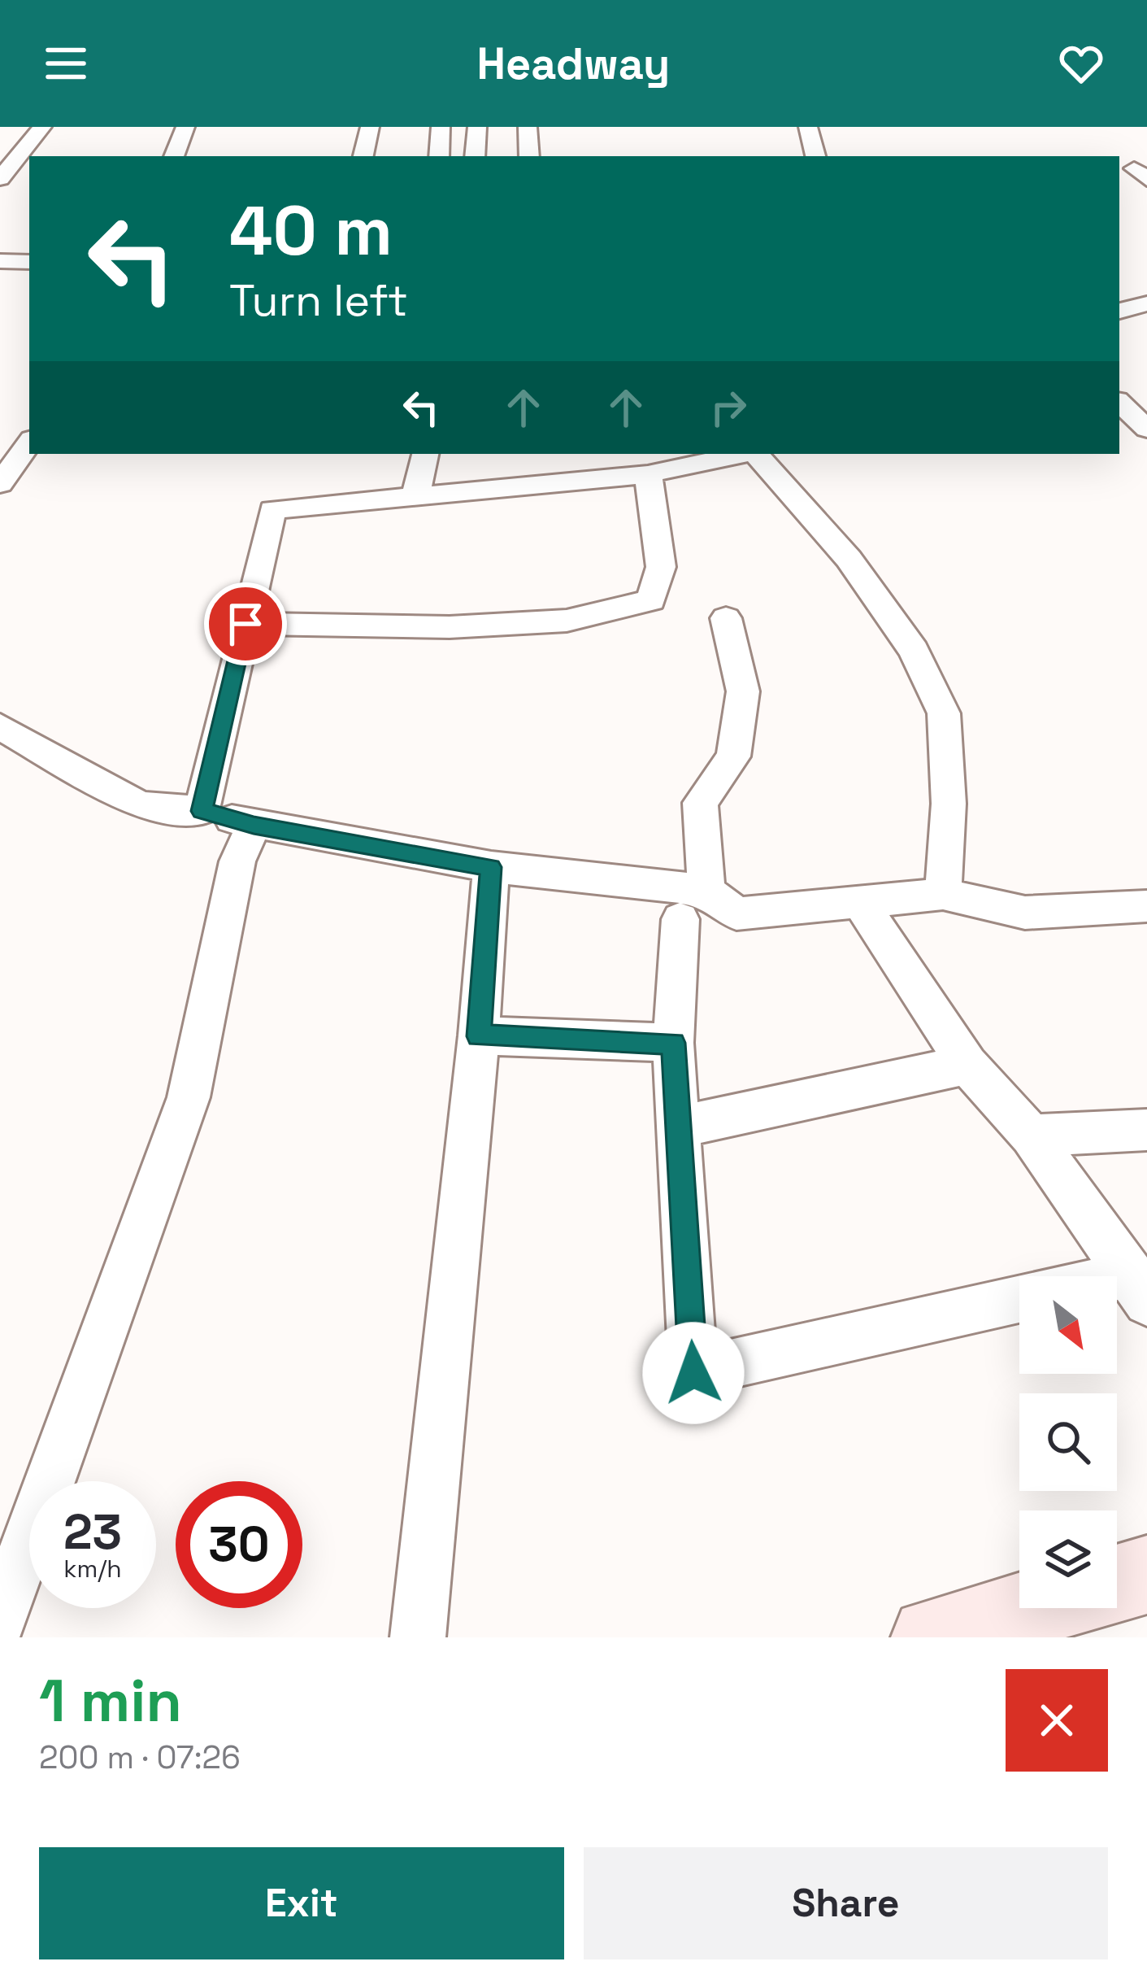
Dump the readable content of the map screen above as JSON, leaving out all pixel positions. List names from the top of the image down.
{
  "north": "bottom right",
  "page": {
    "header": "Headway",
    "turn": ["40 m", "Turn left"],
    "speed": "23 km/h",
    "limit": "30",
    "heading": ["1 min", "200 m · 07:26"],
    "buttons": ["Exit", "Share"]
  }
}
